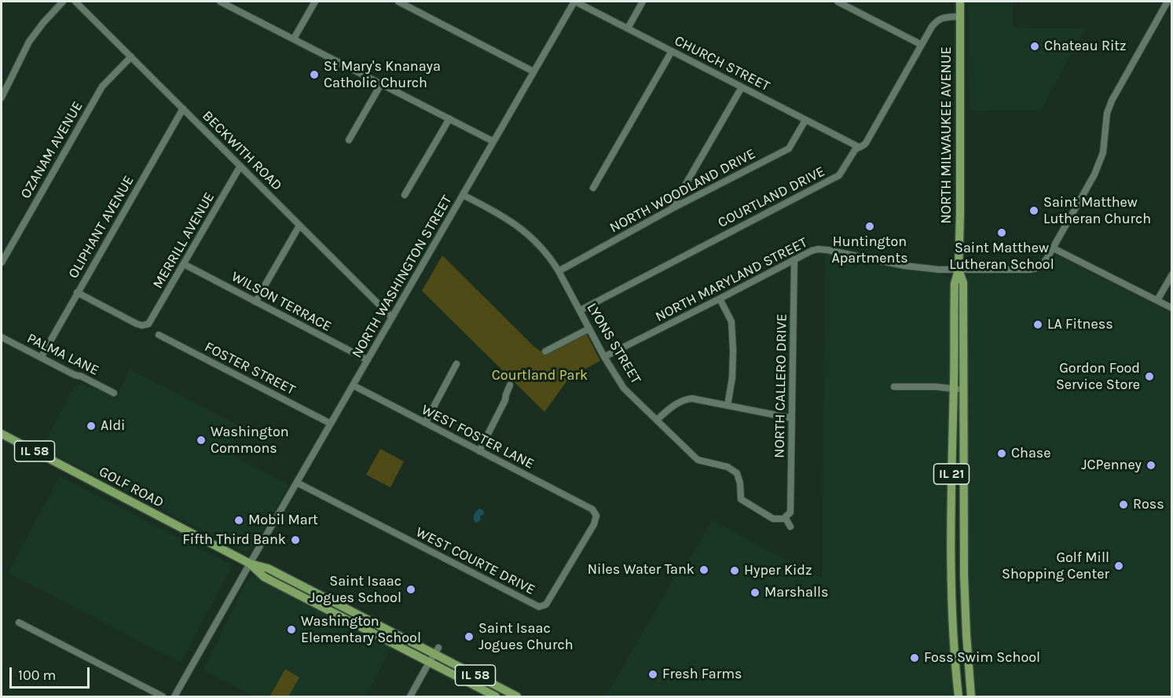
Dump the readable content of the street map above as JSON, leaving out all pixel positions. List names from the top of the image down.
{
  "streets": {
    "main road": [
      "NORTH MILWAUKEE AVENUE",
      "IL 58",
      "IL 21",
      "GOLF ROAD"
    ],
    "street": [
      "CHURCH STREET",
      "OZANAM AVENUE",
      "BECKWITH ROAD",
      "NORTH WOODLAND DRIVE",
      "COURTLAND DRIVE",
      "OLIPHANT AVENUE",
      "MERRILL AVENUE",
      "NORTH WASHINGTON STREET",
      "NORTH MARYLAND STREET",
      "WILSON TERRACE",
      "LYONS STREET",
      "PALMA LANE",
      "FOSTER STREET",
      "NORTH CALLERO DRIVE",
      "WEST FOSTER LANE",
      "WEST COURTE DRIVE"
    ]
  },
  "crossings": [
    ["CHURCH STREET", "NORTH WOODLAND DRIVE"],
    ["CHURCH STREET", "COURTLAND DRIVE"],
    ["CHURCH STREET", "NORTH WASHINGTON STREET"],
    ["NORTH MILWAUKEE AVENUE", "COURTLAND DRIVE"],
    ["NORTH MILWAUKEE AVENUE", "NORTH MARYLAND STREET"],
    ["OZANAM AVENUE", "BECKWITH ROAD"],
    ["BECKWITH ROAD", "OLIPHANT AVENUE"],
    ["BECKWITH ROAD", "MERRILL AVENUE"],
    ["BECKWITH ROAD", "NORTH WASHINGTON STREET"],
    ["NORTH WOODLAND DRIVE", "LYONS STREET"],
    ["COURTLAND DRIVE", "LYONS STREET"],
    ["OLIPHANT AVENUE", "MERRILL AVENUE"],
    ["OLIPHANT AVENUE", "PALMA LANE"],
    ["MERRILL AVENUE", "WILSON TERRACE"],
    ["NORTH WASHINGTON STREET", "WILSON TERRACE"],
    ["NORTH WASHINGTON STREET", "LYONS STREET"],
    ["NORTH WASHINGTON STREET", "FOSTER STREET"],
    ["NORTH WASHINGTON STREET", "WEST FOSTER LANE"],
    ["NORTH WASHINGTON STREET", "IL 58"],
    ["NORTH WASHINGTON STREET", "GOLF ROAD"],
    ["NORTH WASHINGTON STREET", "WEST COURTE DRIVE"],
    ["NORTH MARYLAND STREET", "LYONS STREET"],
    ["NORTH MARYLAND STREET", "NORTH CALLERO DRIVE"],
    ["LYONS STREET", "NORTH CALLERO DRIVE"],
    ["WEST FOSTER LANE", "WEST COURTE DRIVE"],
    ["IL 58", "GOLF ROAD"]
  ],
  "parks": ["Courtland Park"],
  "places": [
    "Chateau Ritz",
    "St Mary's Knanaya Catholic Church",
    "Saint Matthew Lutheran Church",
    "Huntington Apartments",
    "Saint Matthew Lutheran School",
    "LA Fitness",
    "Gordon Food Service Store",
    "Aldi",
    "Washington Commons",
    "Chase",
    "JCPenney",
    "Ross",
    "Mobil Mart",
    "Fifth Third Bank",
    "Golf Mill Shopping Center",
    "Niles Water Tank",
    "Hyper Kidz",
    "Saint Isaac Jogues School",
    "Marshalls",
    "Washington Elementary School",
    "Saint Isaac Jogues Church",
    "Foss Swim School",
    "Fresh Farms"
  ],
  "scale_bar": "100 m"
}
